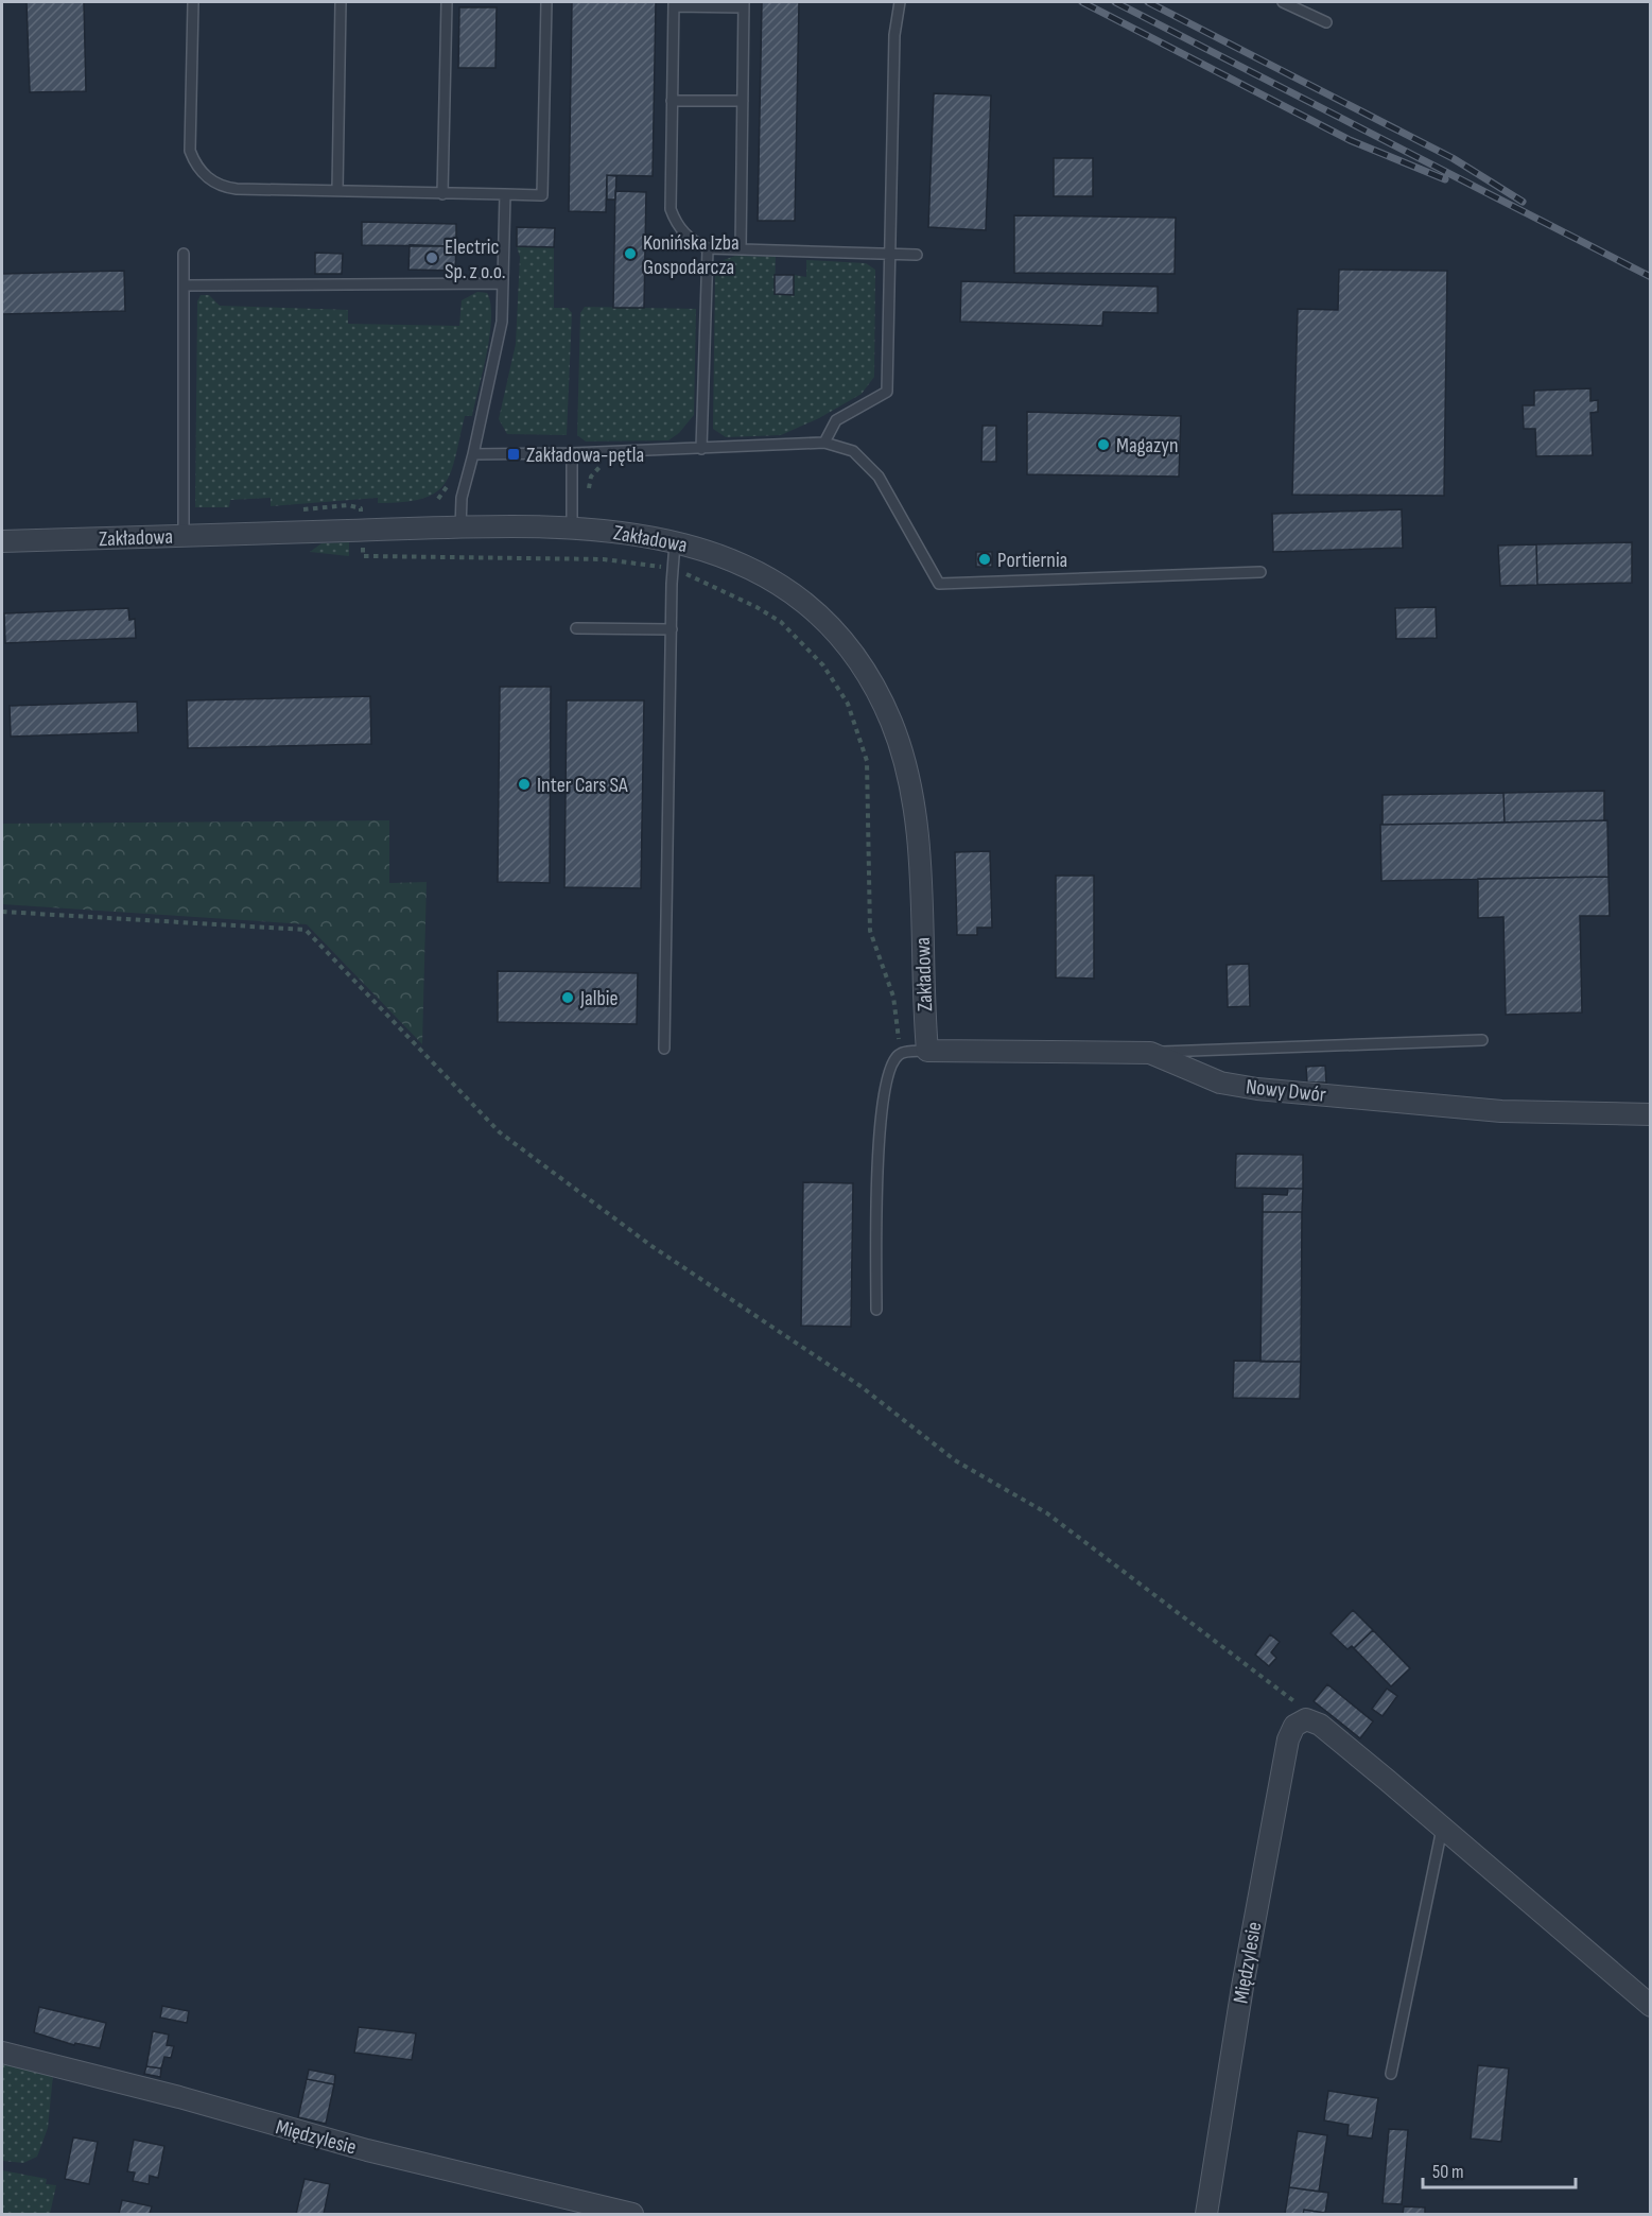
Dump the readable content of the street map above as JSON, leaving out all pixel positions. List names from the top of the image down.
{
  "streets": {
    "street": ["Zakładowa", "Nowy Dwór", "Międzylesie"]
  },
  "crossings": [
    ["Zakładowa", "Nowy Dwór"]
  ],
  "places": {
    "other": [
      "Konińska Izba Gospodarcza",
      "Electric Sp. z o.o.",
      "Magazyn",
      "Portiernia",
      "Inter Cars SA",
      "Jalbie"
    ],
    "transit": ["Zakładowa-pętla"]
  },
  "scale_bar": "50 m"
}
